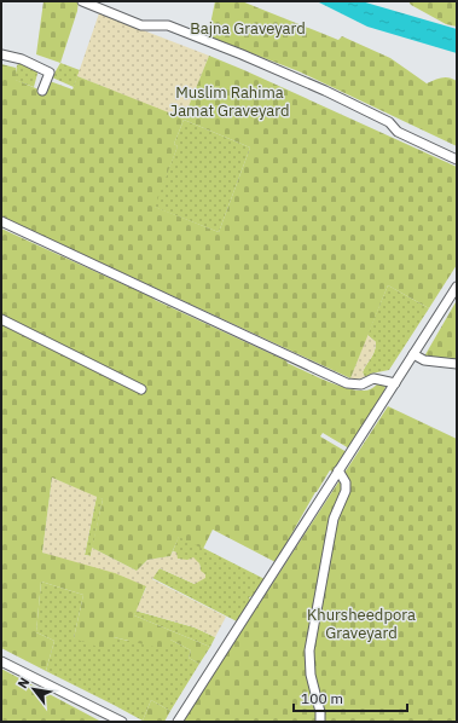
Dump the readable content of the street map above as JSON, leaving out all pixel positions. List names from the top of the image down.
{
  "parks": ["Bajna Graveyard", "Muslim Rahima Jamat Graveyard", "Khursheedpora Graveyard"],
  "scale_bar": "100 m",
  "north": "top left"
}
